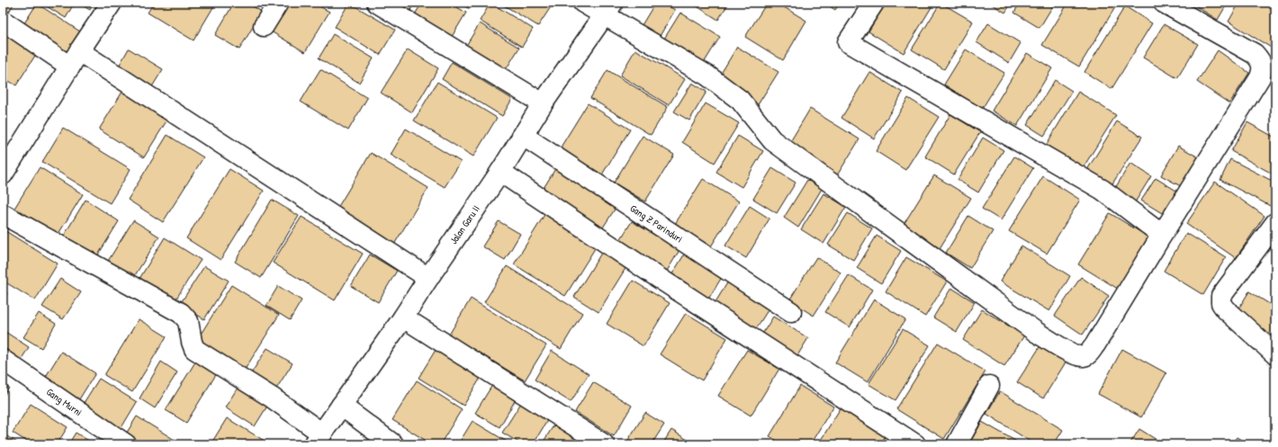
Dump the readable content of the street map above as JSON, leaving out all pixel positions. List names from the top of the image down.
{
  "streets": {
    "street": ["Gang Z Parinduri", "Jalan Garu II", "Gang Murni"]
  },
  "crossings": [
    ["Gang Z Parinduri", "Jalan Garu II"]
  ]
}
